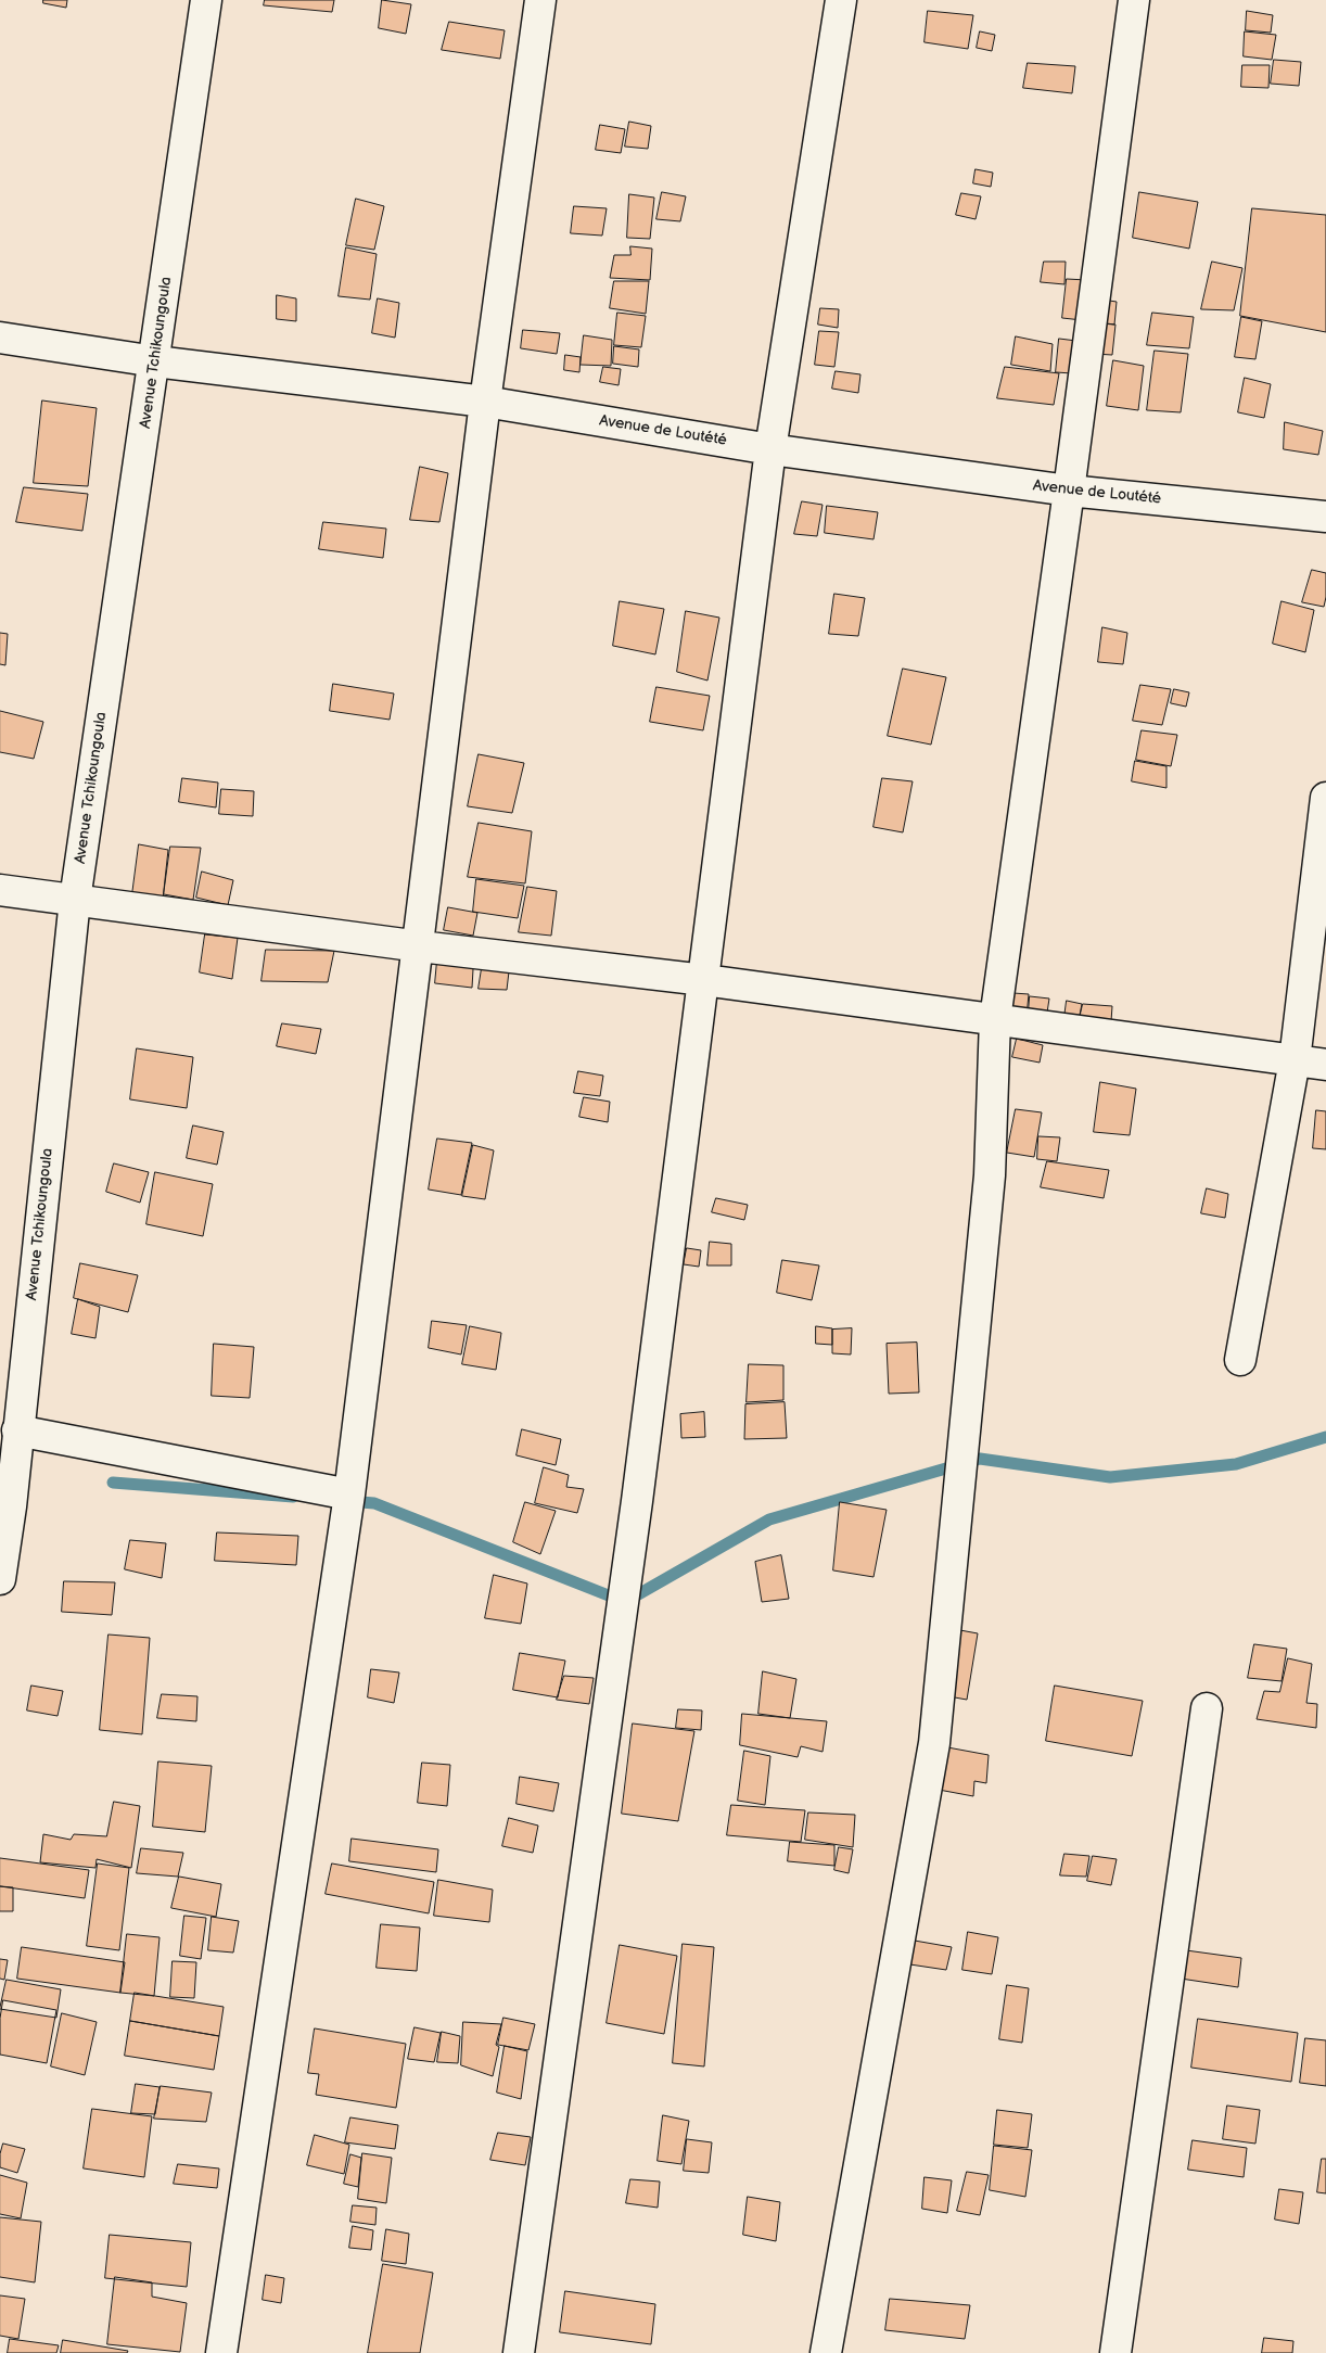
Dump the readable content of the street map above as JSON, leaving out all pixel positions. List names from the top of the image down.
{
  "streets": {
    "street": ["Avenue Tchikoungoula", "Avenue de Loutété"]
  },
  "crossings": [
    ["Avenue Tchikoungoula", "Avenue de Loutété"]
  ]
}
